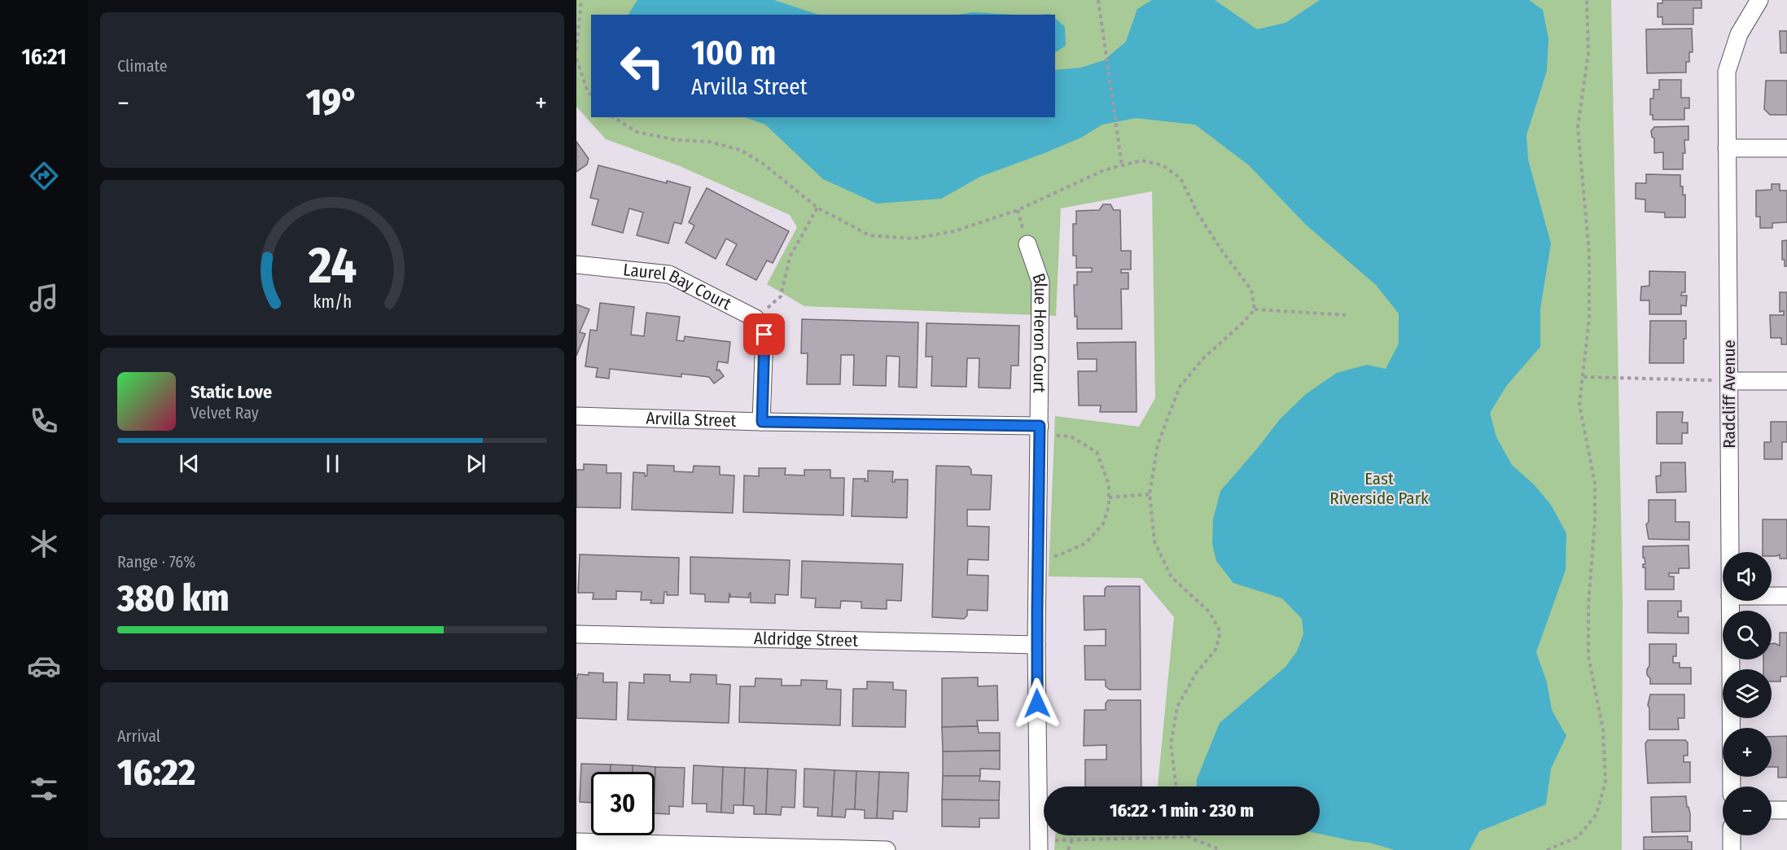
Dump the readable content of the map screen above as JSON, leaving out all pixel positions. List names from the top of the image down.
{
  "streets": {
    "street": [
      "Laurel Bay Court",
      "Blue Heron Court",
      "Radcliff Avenue",
      "Arvilla Street",
      "Aldridge Street"
    ]
  },
  "crossings": [
    ["Blue Heron Court", "Arvilla Street"],
    ["Blue Heron Court", "Aldridge Street"]
  ],
  "parks": ["East Riverside Park"],
  "page": {
    "tabs": "16:21",
    "tile": [
      "Climate",
      ["Range · 76%", "380 km"],
      ["Arrival", "16:22"]
    ],
    "turn": ["100 m", "Arvilla Street"],
    "heat": ["−", "19°", "+"],
    "song": ["Static Love", "Velvet Ray"],
    "map_buttons": ["+", "−"],
    "limit": "30",
    "trip": "16:22 · 1 min · 230 m",
    "gauge": ["24", "km/h"]
  }
}
